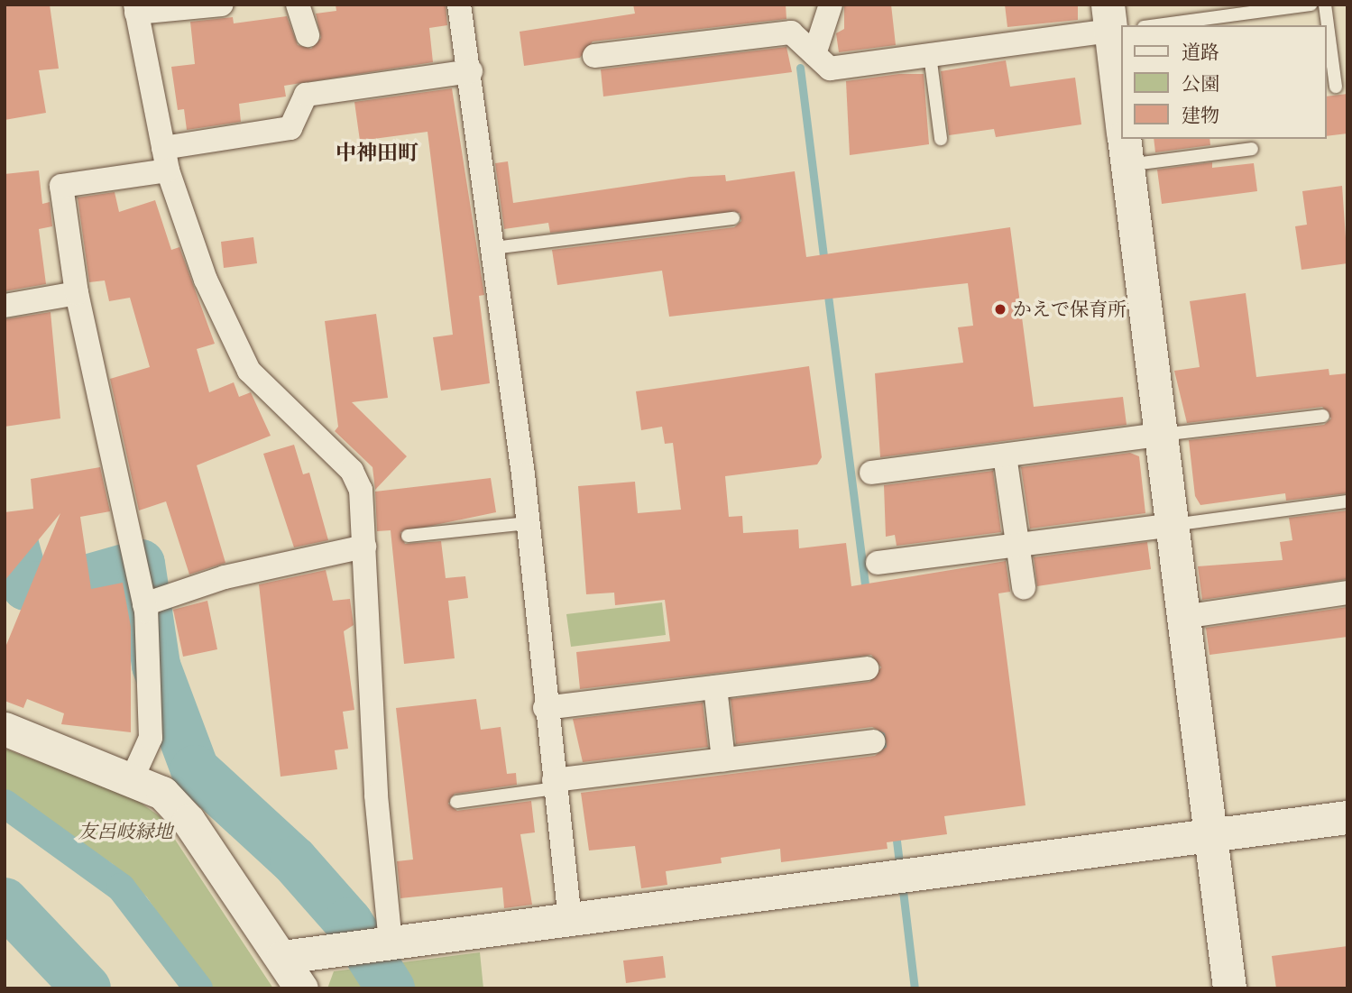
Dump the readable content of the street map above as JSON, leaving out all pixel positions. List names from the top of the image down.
{
  "districts": ["中神田町"],
  "parks": ["友呂岐緑地"],
  "places": ["かえで保育所"],
  "legend": ["道路", "公園", "建物"]
}
